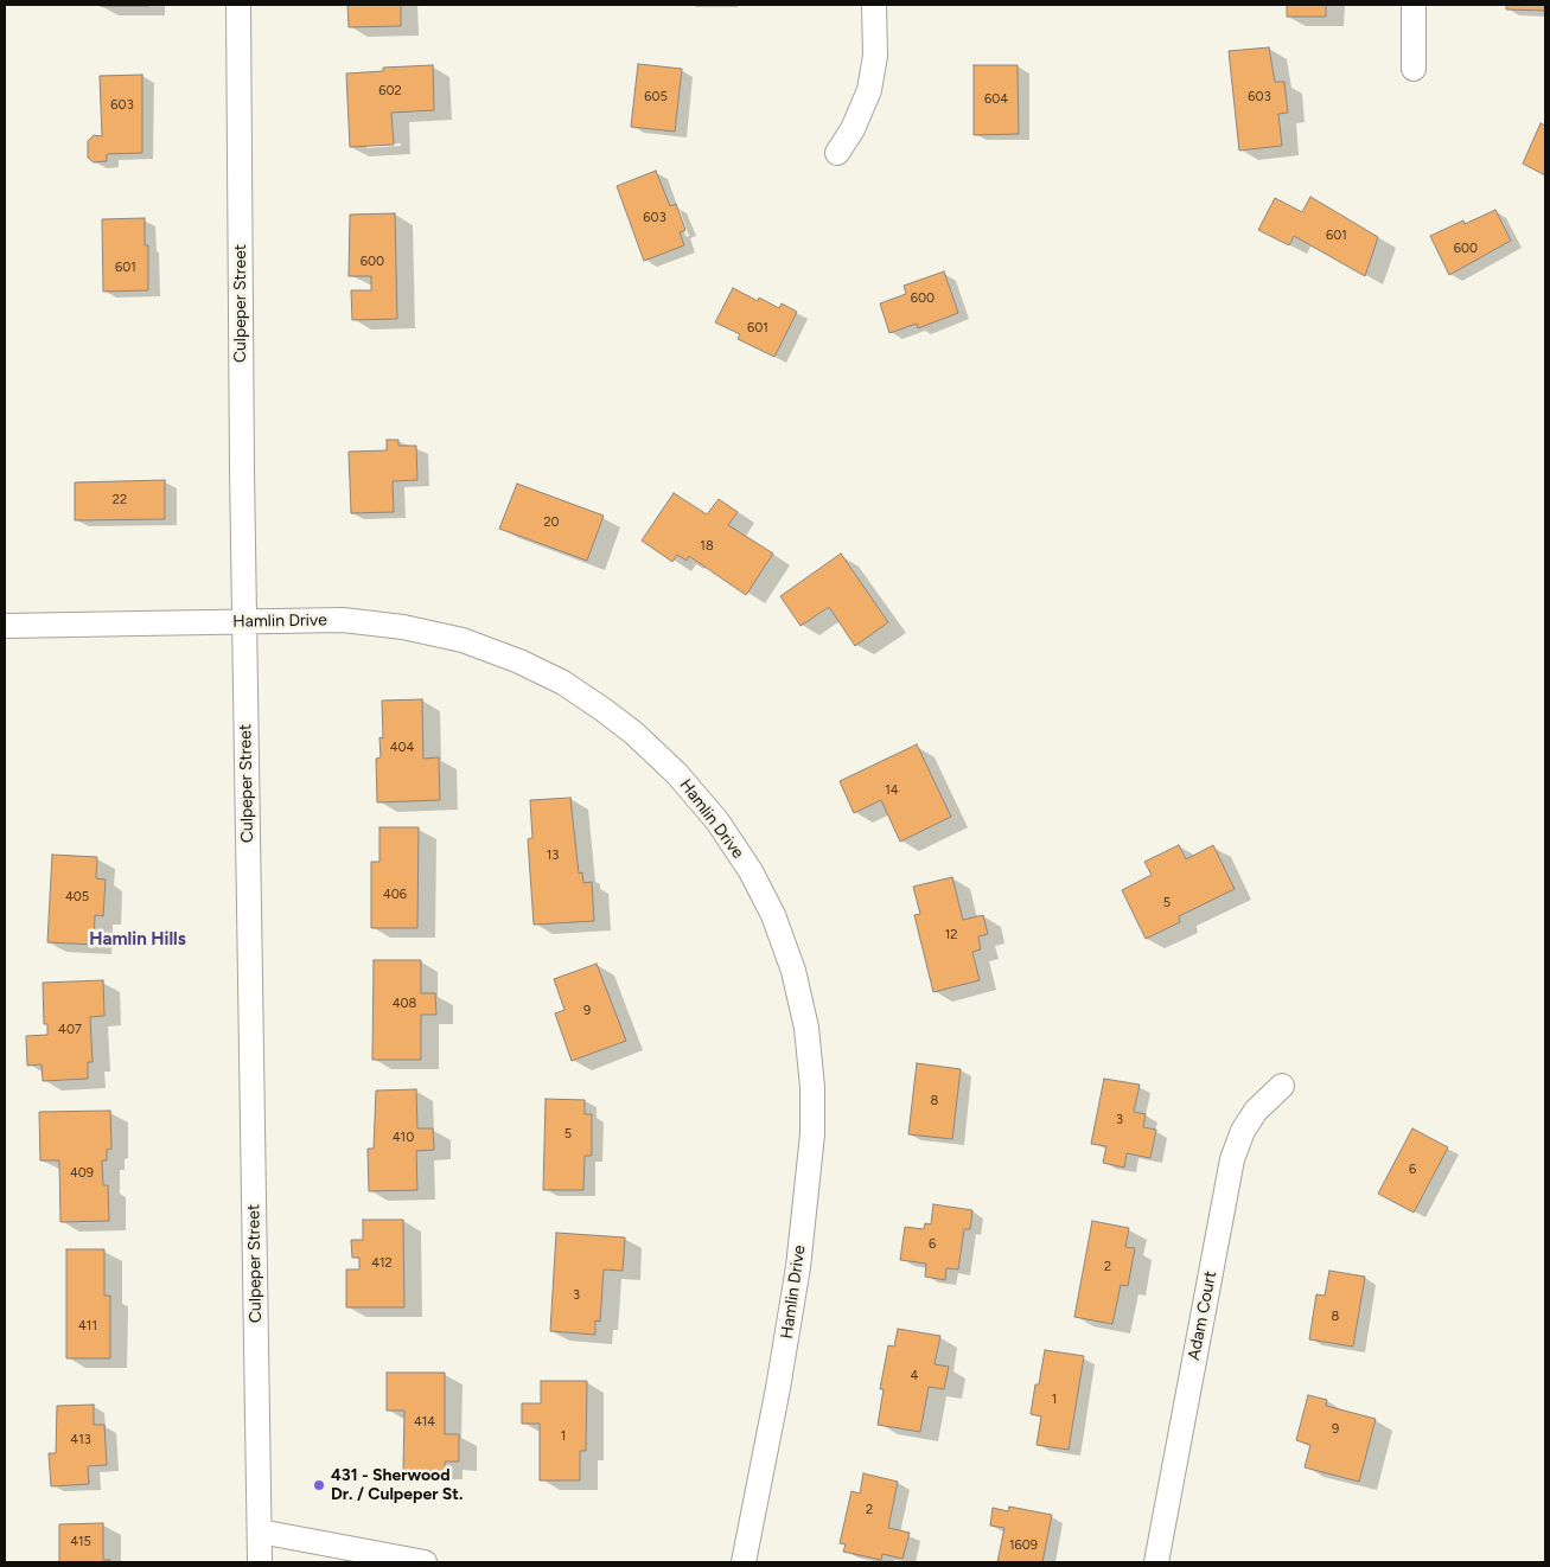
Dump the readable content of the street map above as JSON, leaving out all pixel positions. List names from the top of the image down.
{
  "streets": {
    "street": ["Culpeper Street", "Hamlin Drive", "Adam Court"]
  },
  "crossings": [
    ["Culpeper Street", "Hamlin Drive"]
  ],
  "districts": ["Hamlin Hills"],
  "places": ["431 - Sherwood Dr. / Culpeper St."],
  "house_numbers": [
    "602",
    "605",
    "603",
    "604",
    "603",
    "603",
    "601",
    "600",
    "600",
    "601",
    "600",
    "601",
    "22",
    "20",
    "18",
    "404",
    "14",
    "13",
    "406",
    "405",
    "5",
    "12",
    "408",
    "9",
    "407",
    "8",
    "3",
    "5",
    "410",
    "6",
    "409",
    "6",
    "412",
    "2",
    "3",
    "8",
    "411",
    "4",
    "1",
    "414",
    "9",
    "1",
    "413",
    "2",
    "415",
    "1609"
  ]
}
